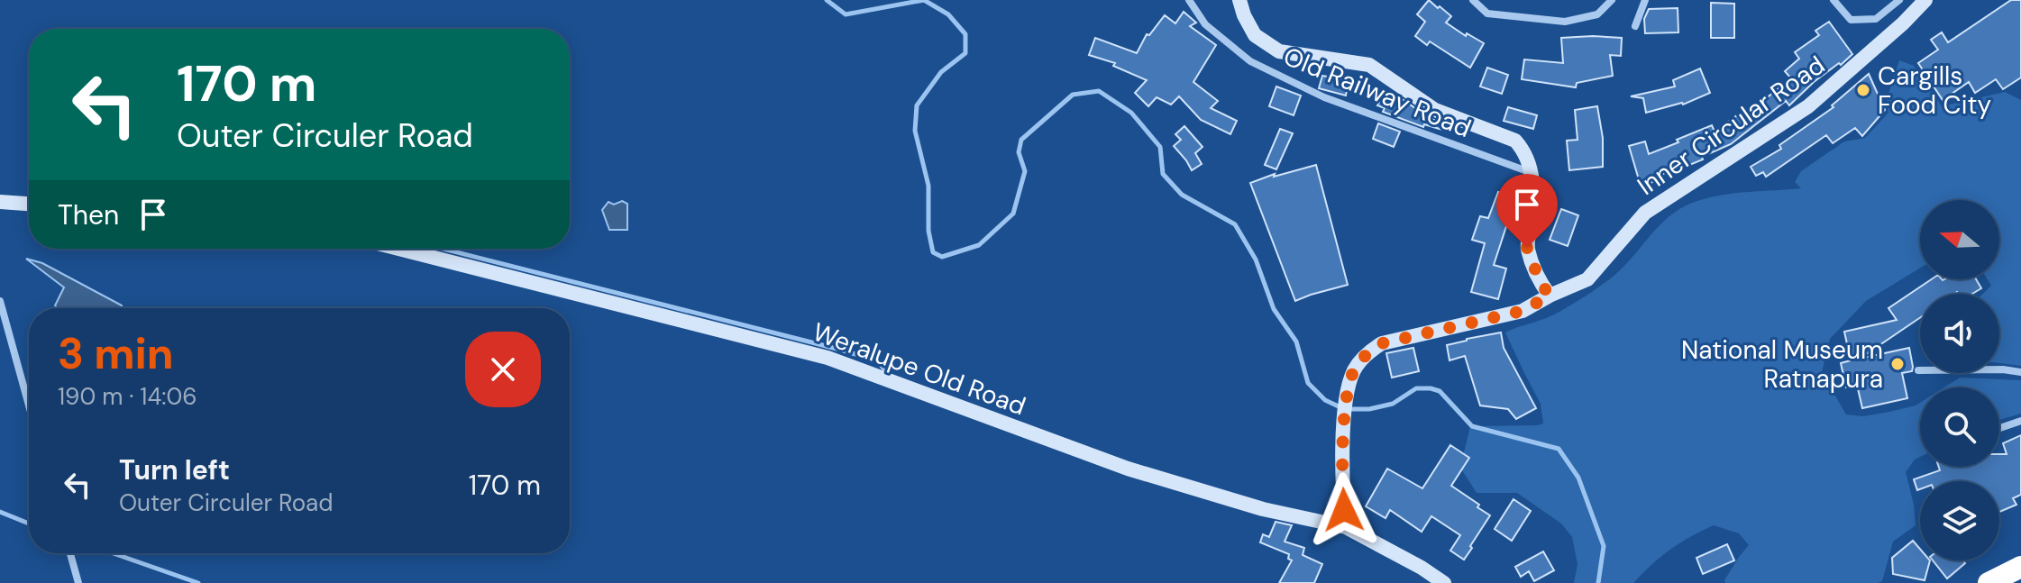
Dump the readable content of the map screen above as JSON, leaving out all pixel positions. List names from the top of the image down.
{
  "streets": {
    "street": ["Old Railway Road", "Inner Circular Road", "Weralupe Old Road"]
  },
  "crossings": [
    ["Inner Circular Road", "Weralupe Old Road"]
  ],
  "places": ["Cargills Food City", "National Museum Ratnapura"],
  "north": "left",
  "page": {
    "turn": ["170 m", "Outer Circuler Road"],
    "then": "Then",
    "heading": ["3 min", "190 m · 14:06"],
    "list": [
      {
        "name": "Turn left",
        "note": "Outer Circuler Road",
        "value": "170 m"
      }
    ]
  }
}
